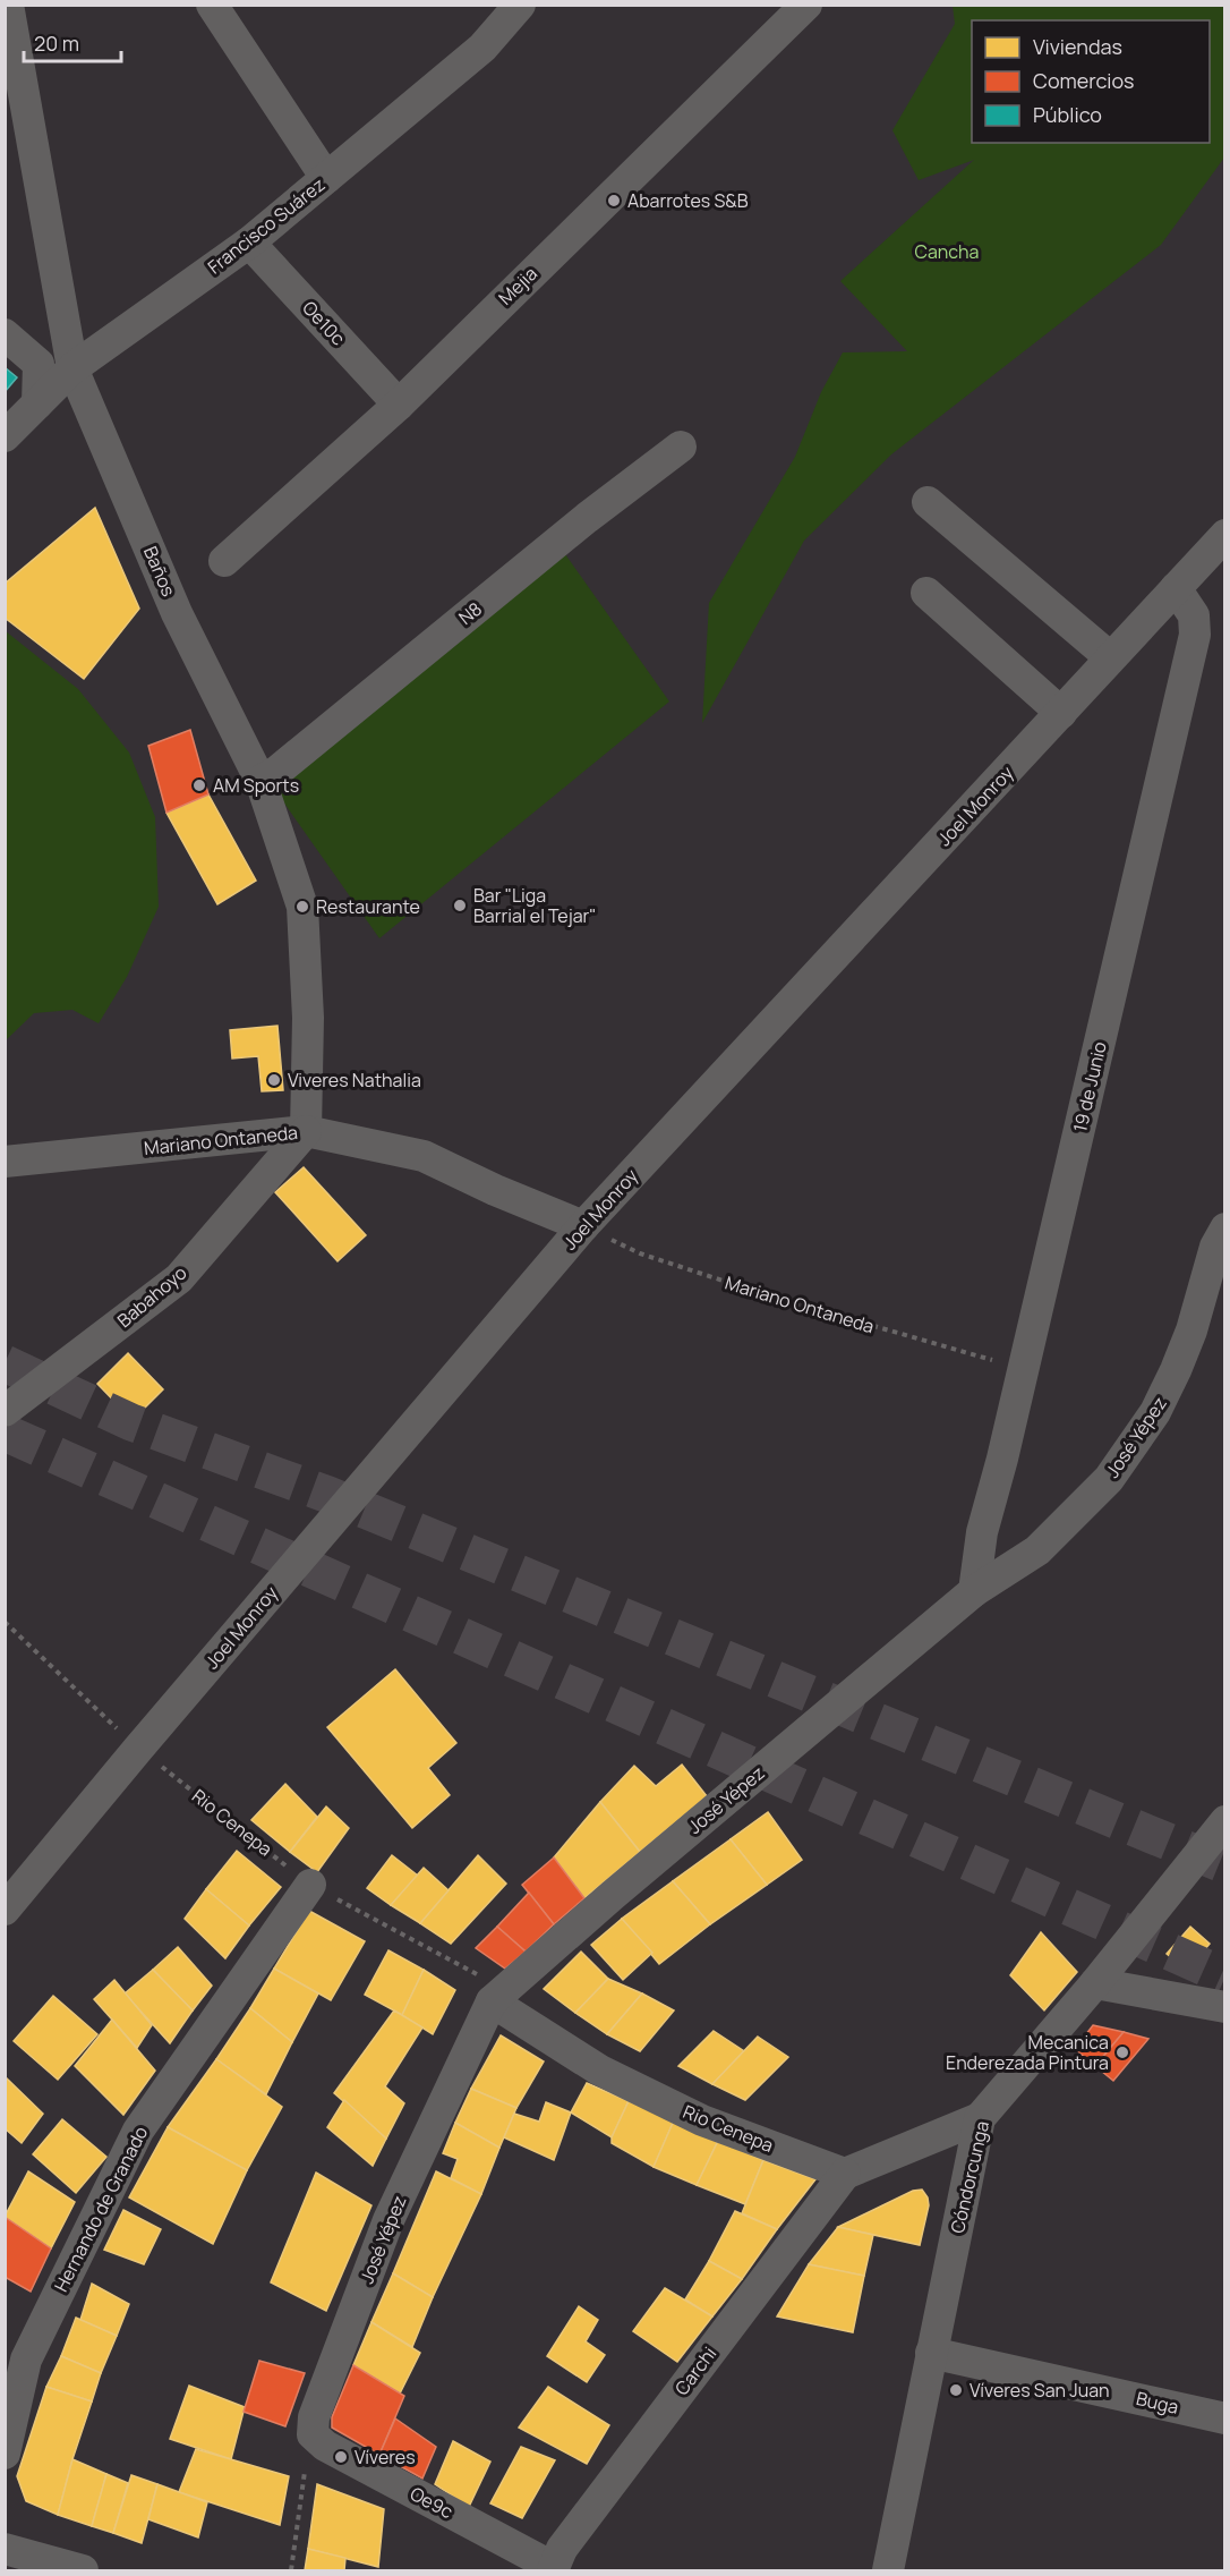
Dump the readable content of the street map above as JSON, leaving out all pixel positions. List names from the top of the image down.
{
  "streets": {
    "street": [
      "Francisco Suárez",
      "Mejia",
      "Oe10c",
      "Baños",
      "N8",
      "Joel Monroy",
      "19 de Junio",
      "Mariano Ontaneda",
      "Babahoyo",
      "José Yépez",
      "Rio Cenepa",
      "Cóndorcunga",
      "Hernando de Granado",
      "Carchi",
      "Buga",
      "Oe9c"
    ]
  },
  "crossings": [
    ["Francisco Suárez", "Oe10c"],
    ["Francisco Suárez", "Baños"],
    ["Mejia", "Oe10c"],
    ["Baños", "N8"],
    ["Baños", "Mariano Ontaneda"],
    ["Baños", "Babahoyo"],
    ["Joel Monroy", "19 de Junio"],
    ["Joel Monroy", "Mariano Ontaneda"],
    ["Joel Monroy", "Rio Cenepa"],
    ["19 de Junio", "José Yépez"],
    ["Mariano Ontaneda", "Babahoyo"],
    ["José Yépez", "Rio Cenepa"],
    ["José Yépez", "Oe9c"],
    ["Rio Cenepa", "Hernando de Granado"],
    ["Rio Cenepa", "Carchi"],
    ["Cóndorcunga", "Buga"],
    ["Carchi", "Oe9c"]
  ],
  "parks": ["Cancha"],
  "places": [
    "Abarrotes S&B",
    "AM Sports",
    "Bar \"Liga Barrial el Tejar\"",
    "Restaurante",
    "Viveres Nathalia",
    "Mecanica Enderezada Pintura",
    "Víveres San Juan",
    "Víveres"
  ],
  "legend": ["Viviendas", "Comercios", "Público"],
  "scale_bar": "20 m"
}
